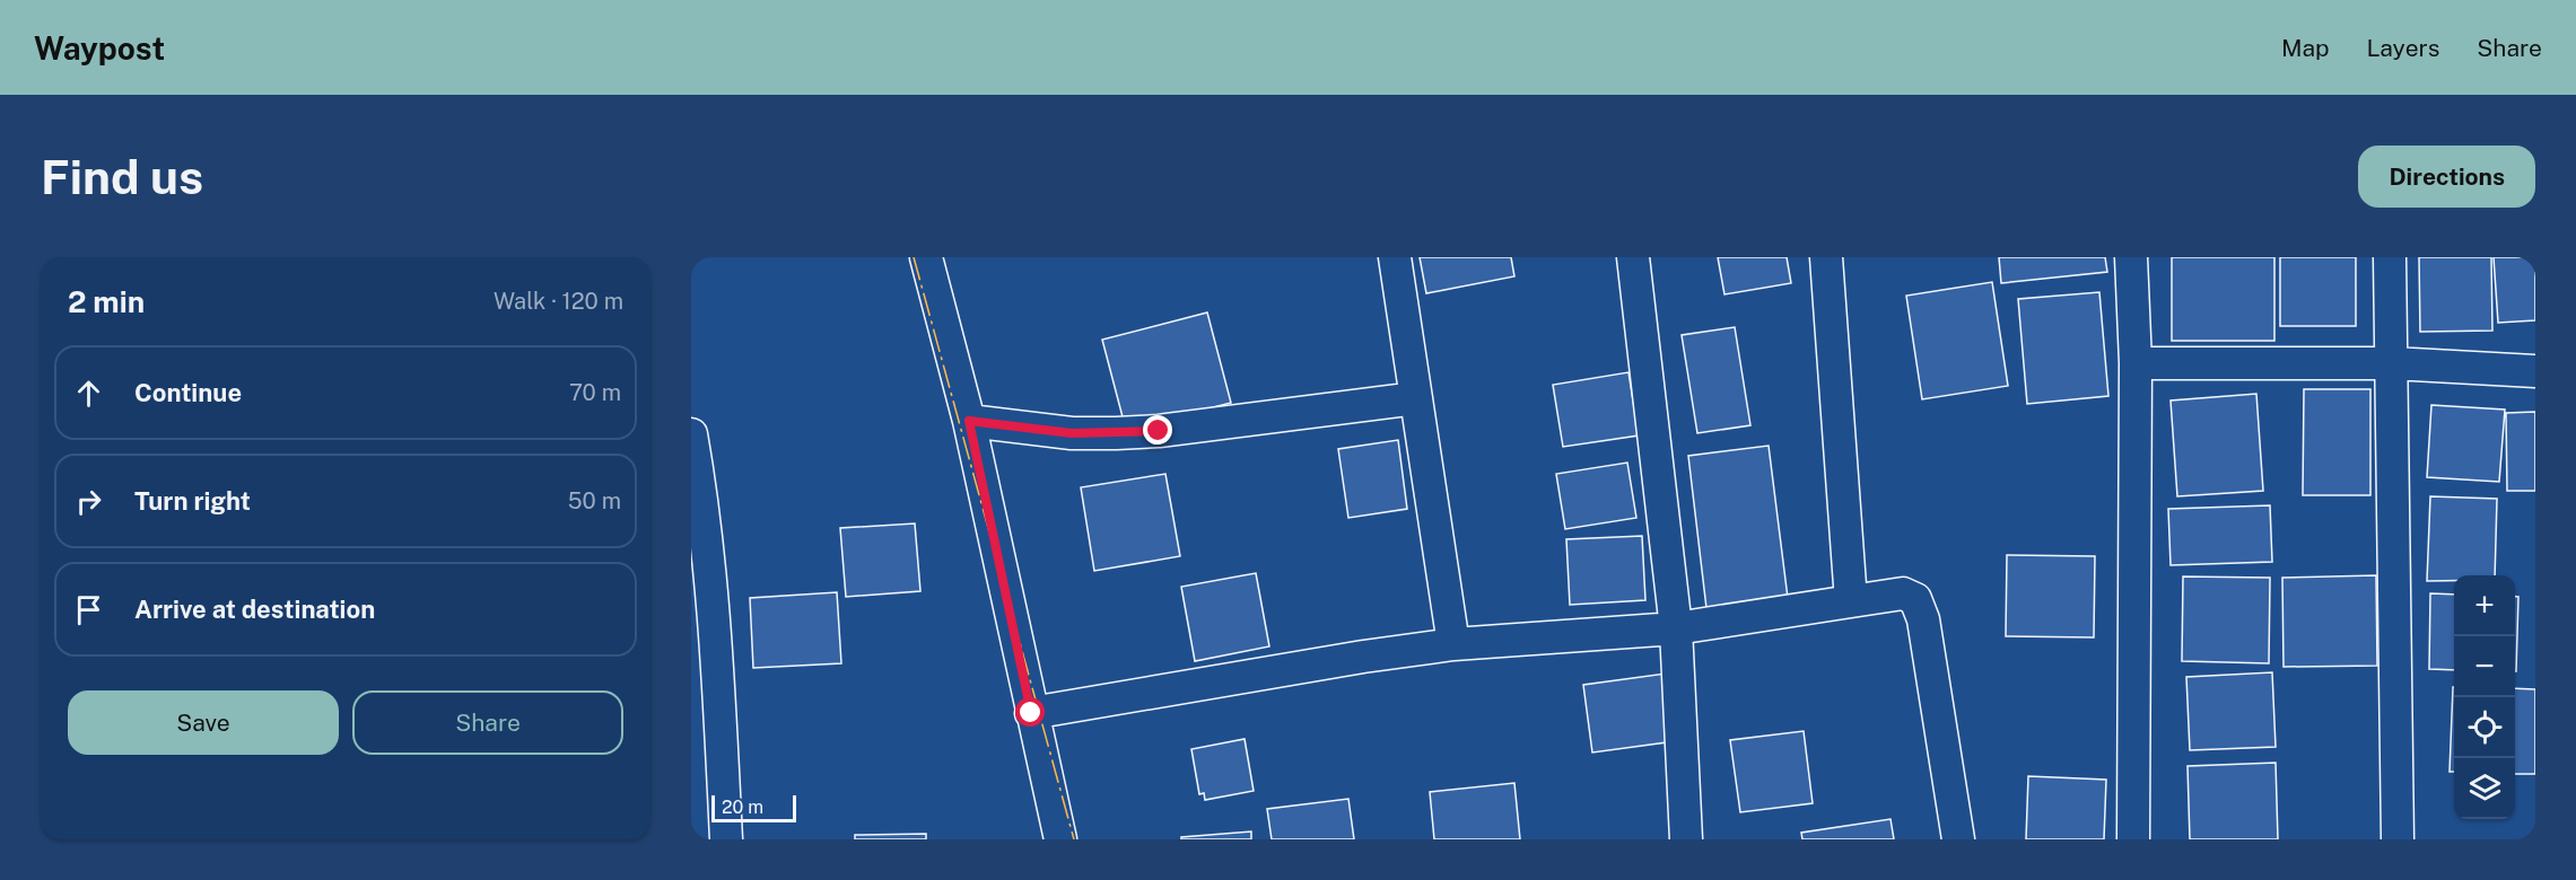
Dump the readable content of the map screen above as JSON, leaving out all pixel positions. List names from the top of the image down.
{
  "scale_bar": "20 m",
  "page": {
    "header": "Waypost",
    "nav": ["Map", "Layers", "Share"],
    "buttons": [
      "Directions",
      ["Save", "Share"]
    ],
    "title": "Find us",
    "heading": ["2 min", "Walk · 120 m"],
    "list": [
      ["Continue", "70 m"],
      ["Turn right", "50 m"],
      "Arrive at destination"
    ],
    "map_buttons": ["+", "−"],
    "scale": "20 m"
  }
}
